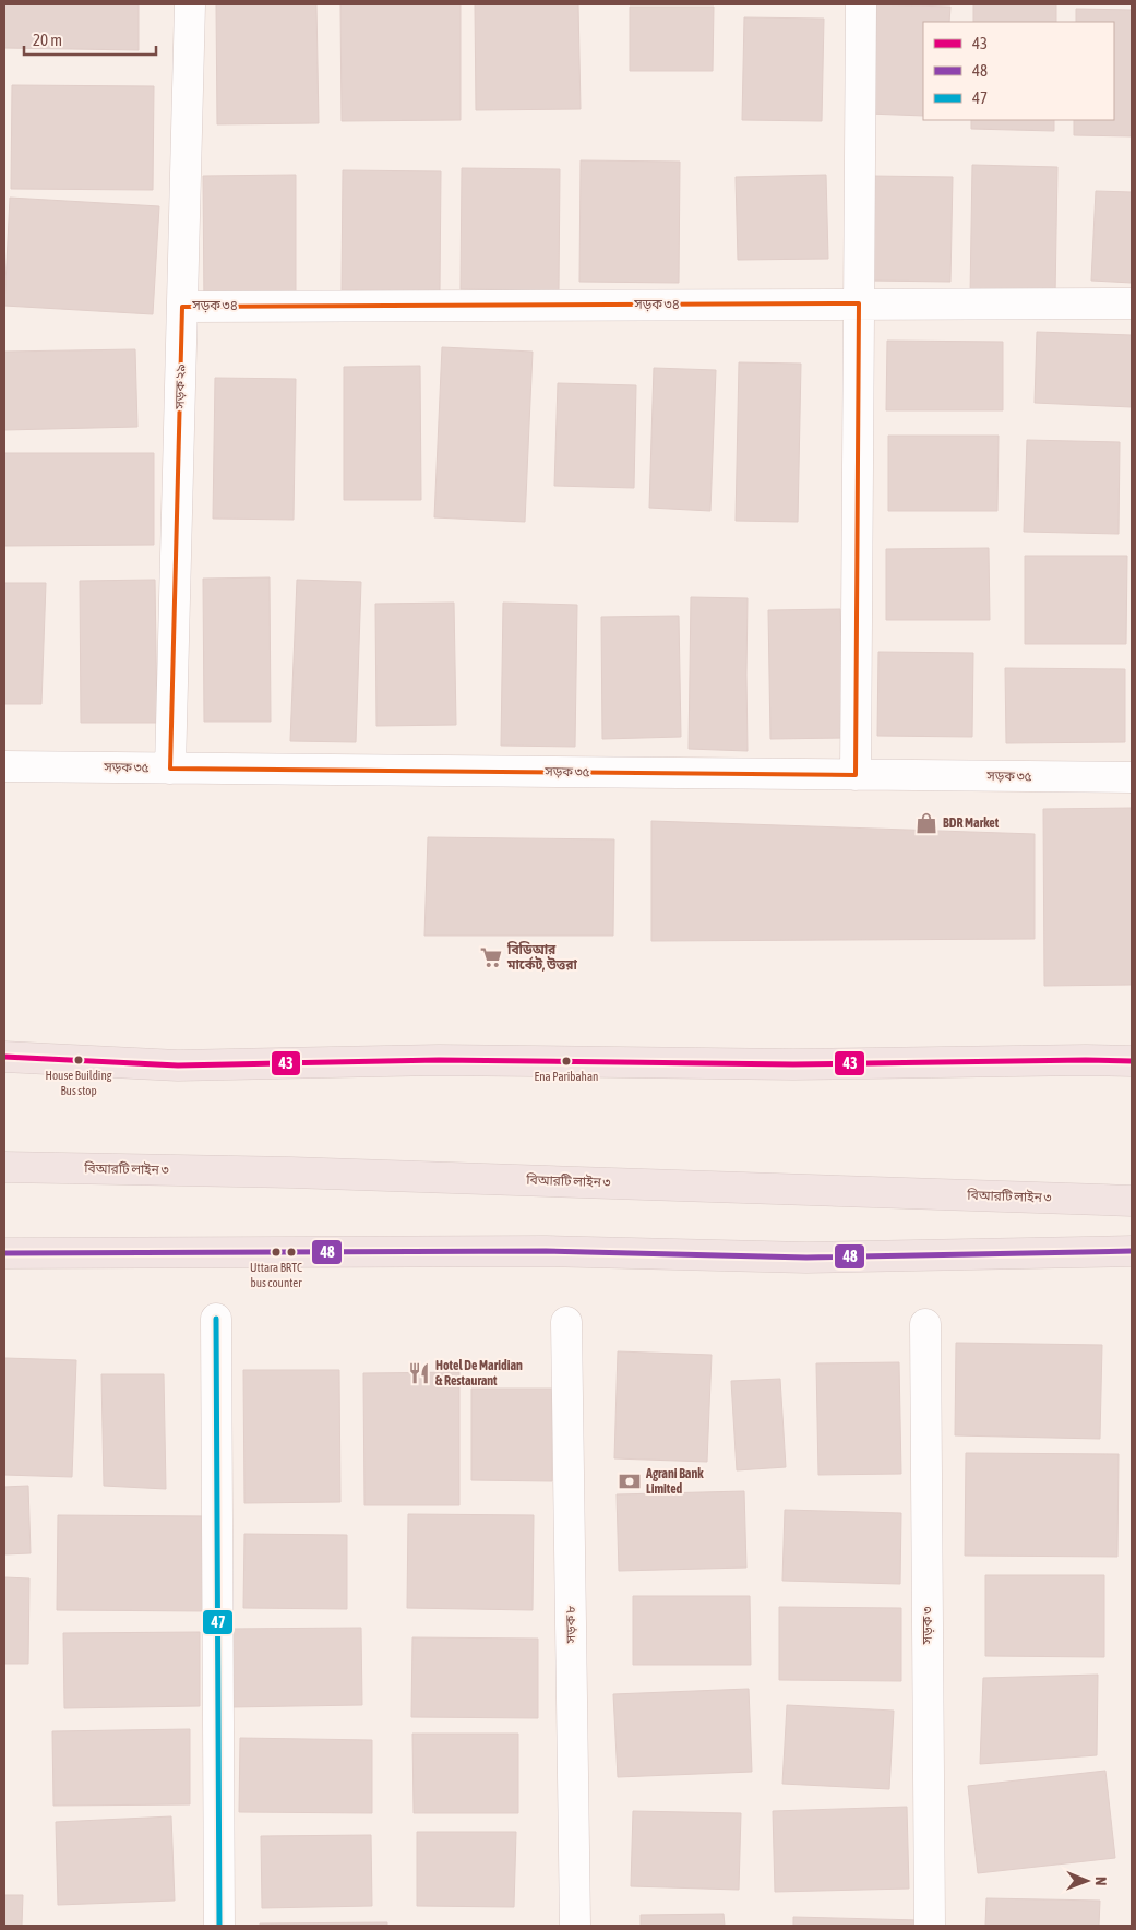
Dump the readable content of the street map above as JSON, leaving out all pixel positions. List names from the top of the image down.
{
  "streets": {
    "highway": ["বিআরটি লাইন ৩"],
    "street": [
      "সড়ক ৩৪",
      "সড়ক ২৯",
      "সড়ক ৩৫",
      "সড়ক ৮",
      "সড়ক ৩"
    ]
  },
  "crossings": [
    ["সড়ক ৩৪", "সড়ক ২৯"],
    ["সড়ক ২৯", "সড়ক ৩৫"]
  ],
  "places": {
    "shop": ["BDR Market"],
    "supermarket": ["বিডিআর মার্কেট, উত্তরা"],
    "other": ["House Building Bus stop", "Ena Paribahan", "Uttara BRTC bus counter"],
    "restaurant": ["Hotel De Maridian & Restaurant"],
    "bank": ["Agrani Bank Limited"]
  },
  "lines": ["transit line 43", "transit line 48", "transit line 47"],
  "legend": ["43", "48", "47"],
  "scale_bar": "20 m",
  "north": "right"
}
